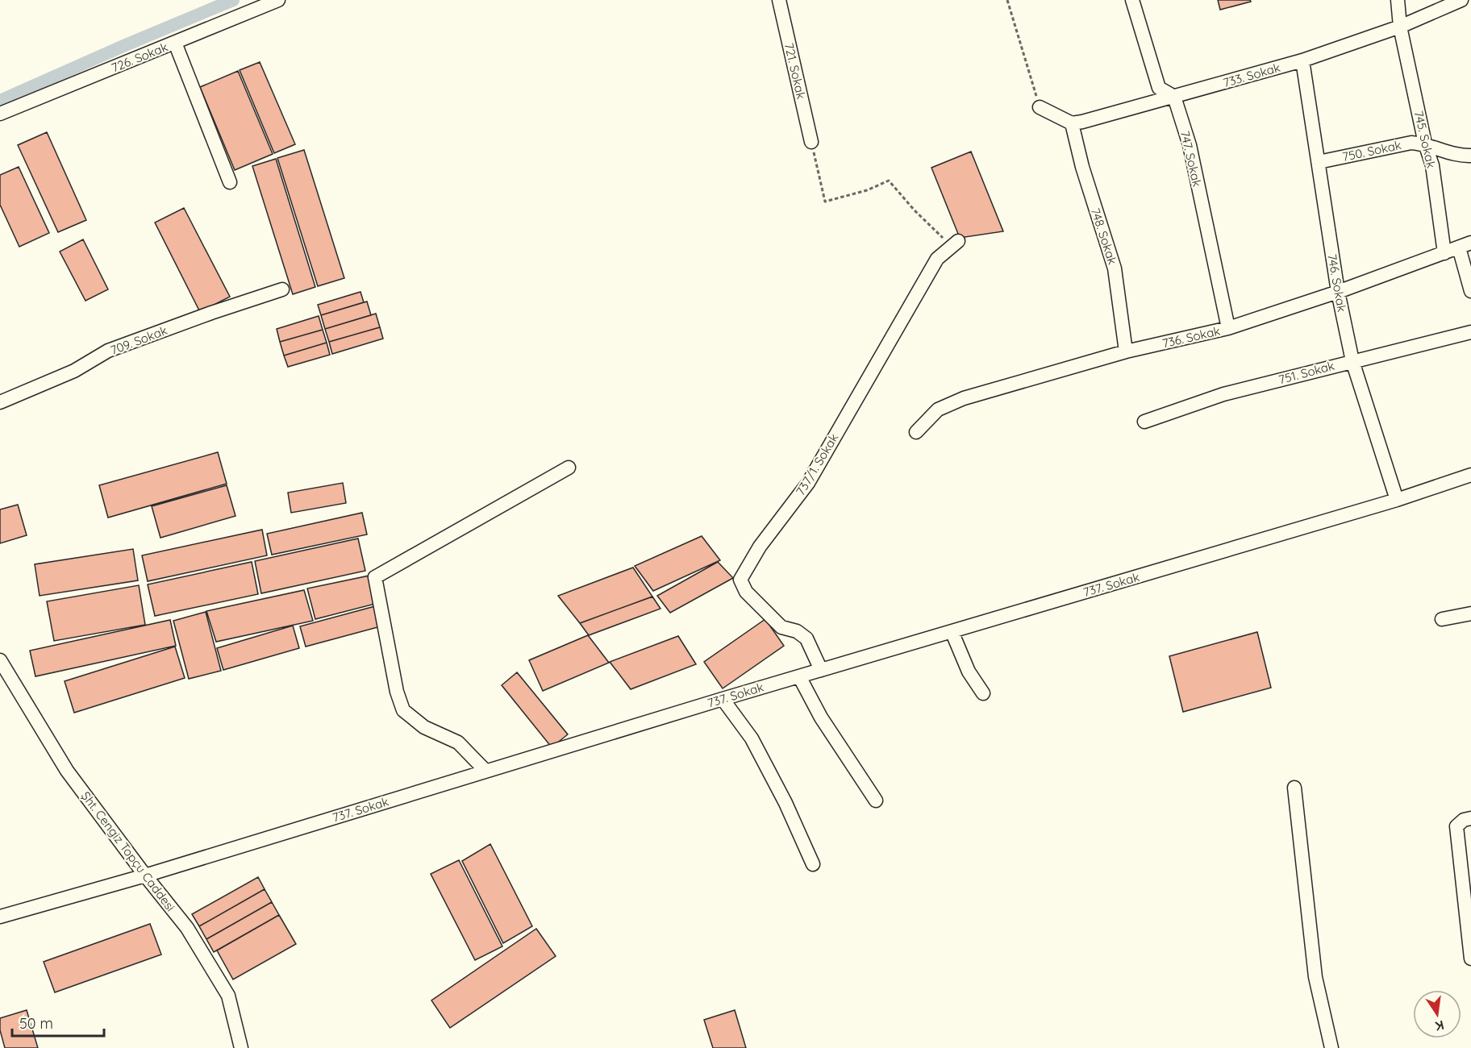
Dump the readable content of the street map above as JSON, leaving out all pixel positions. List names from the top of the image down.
{
  "streets": {
    "street": [
      "726. Sokak",
      "721. Sokak",
      "733. Sokak",
      "745. Sokak",
      "750. Sokak",
      "747. Sokak",
      "748. Sokak",
      "746. Sokak",
      "736. Sokak",
      "709. Sokak",
      "751. Sokak",
      "737/1. Sokak",
      "737. Sokak",
      "Şht. Cengiz Topçu Caddesi"
    ]
  },
  "crossings": [
    ["733. Sokak", "745. Sokak"],
    ["733. Sokak", "747. Sokak"],
    ["733. Sokak", "748. Sokak"],
    ["733. Sokak", "746. Sokak"],
    ["745. Sokak", "750. Sokak"],
    ["745. Sokak", "736. Sokak"],
    ["750. Sokak", "746. Sokak"],
    ["747. Sokak", "736. Sokak"],
    ["748. Sokak", "736. Sokak"],
    ["746. Sokak", "736. Sokak"],
    ["746. Sokak", "751. Sokak"],
    ["746. Sokak", "737. Sokak"],
    ["737/1. Sokak", "737. Sokak"],
    ["737. Sokak", "Şht. Cengiz Topçu Caddesi"]
  ],
  "scale_bar": "50 m",
  "north": "bottom"
}
